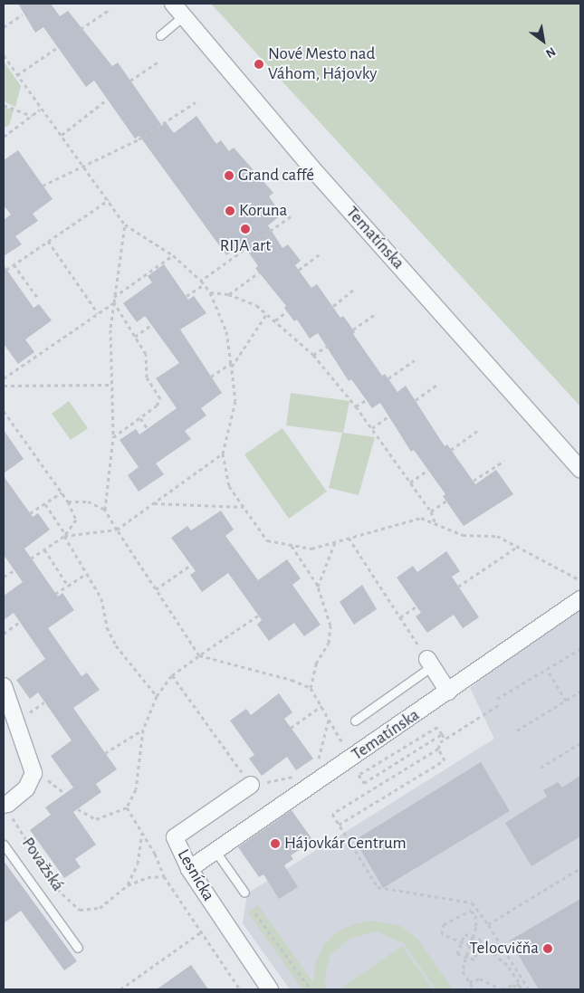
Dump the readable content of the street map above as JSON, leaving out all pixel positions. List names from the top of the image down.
{
  "streets": {
    "street": ["Tematínska", "Lesnícka"],
    "path": ["Považská"]
  },
  "crossings": [
    ["Tematínska", "Lesnícka"]
  ],
  "places": [
    "Nové Mesto nad Váhom, Hájovky",
    "Grand caffé",
    "Koruna",
    "RIJA art",
    "Hájovkár Centrum",
    "Telocvičňa"
  ],
  "north": "bottom right"
}
